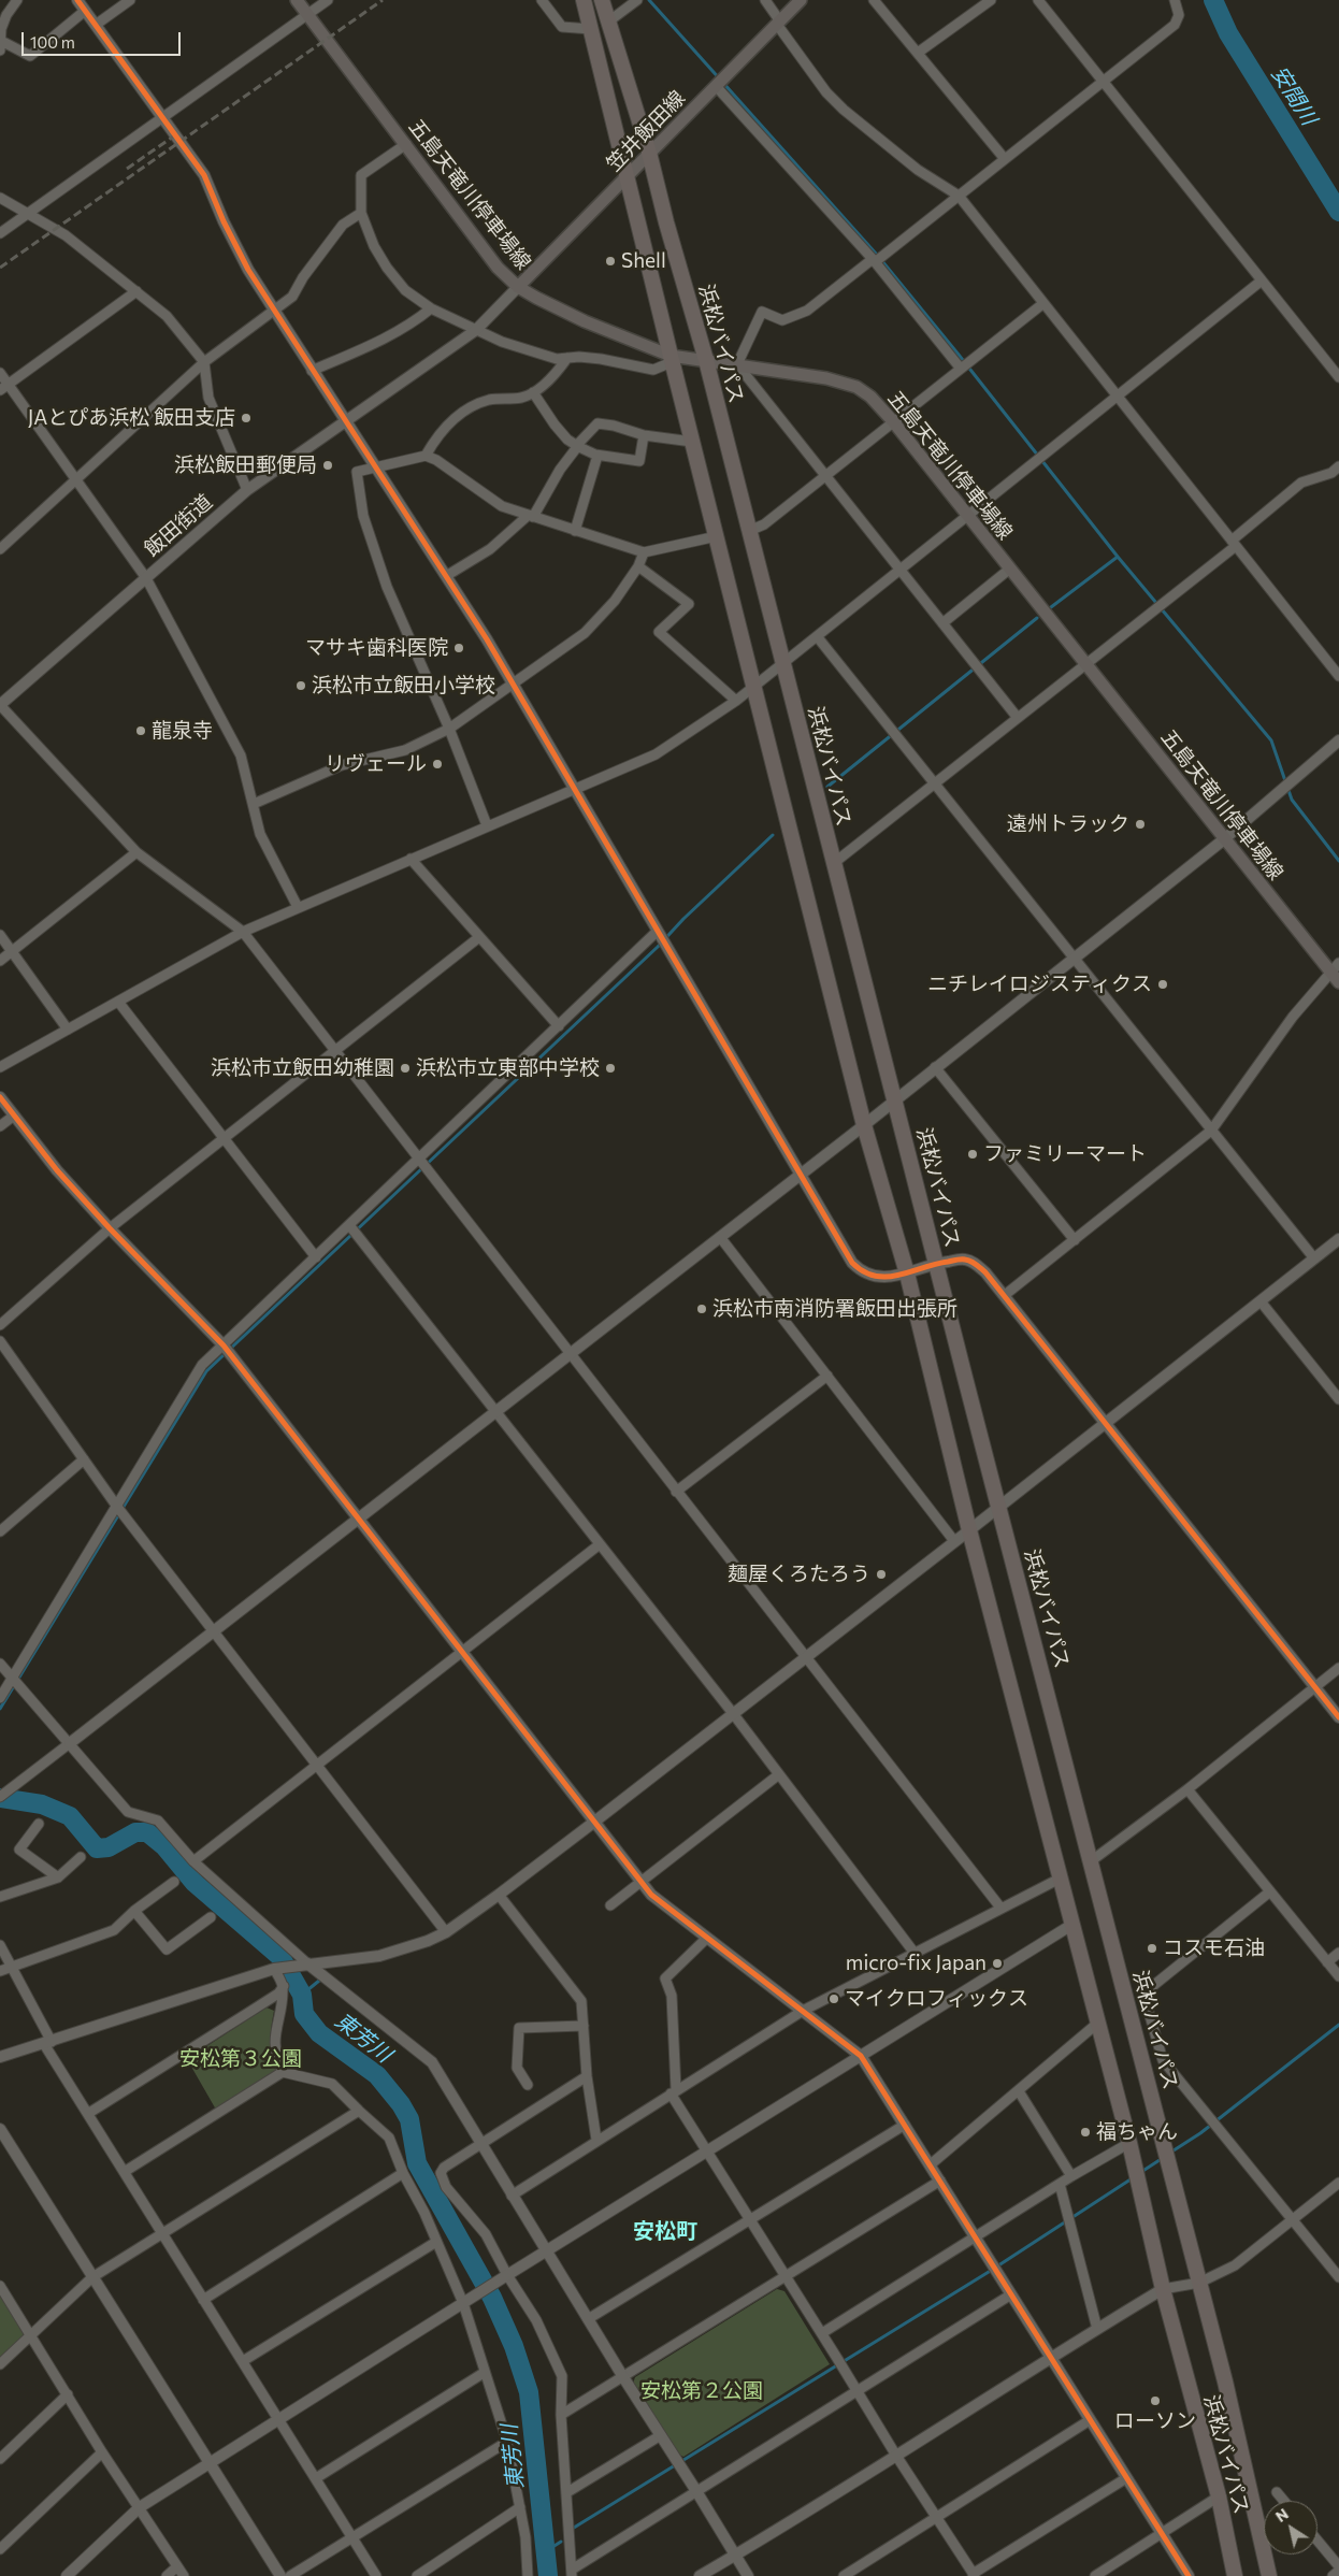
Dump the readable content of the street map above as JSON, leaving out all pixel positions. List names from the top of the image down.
{
  "streets": {
    "highway": ["浜松バイパス"],
    "main road": ["笠井飯田線", "五島天竜川停車場線"],
    "street": ["飯田街道"]
  },
  "crossings": [
    ["笠井飯田線", "五島天竜川停車場線"],
    ["笠井飯田線", "浜松バイパス"],
    ["笠井飯田線", "飯田街道"],
    ["五島天竜川停車場線", "浜松バイパス"],
    ["五島天竜川停車場線", "飯田街道"]
  ],
  "districts": ["安松町"],
  "water": ["安間川", "東芳川"],
  "parks": ["安松第３公園", "安松第２公園"],
  "places": [
    "Shell",
    "JAとぴあ浜松 飯田支店",
    "浜松飯田郵便局",
    "マサキ歯科医院",
    "浜松市立飯田小学校",
    "龍泉寺",
    "リヴェール",
    "遠州トラック",
    "ニチレイロジスティクス",
    "浜松市立飯田幼稚園",
    "浜松市立東部中学校",
    "ファミリーマート",
    "浜松市南消防署飯田出張所",
    "麺屋くろたろう",
    "コスモ石油",
    "micro-fix Japan",
    "マイクロフィックス",
    "福ちゃん",
    "ローソン"
  ],
  "scale_bar": "100 m",
  "north": "top left"
}
